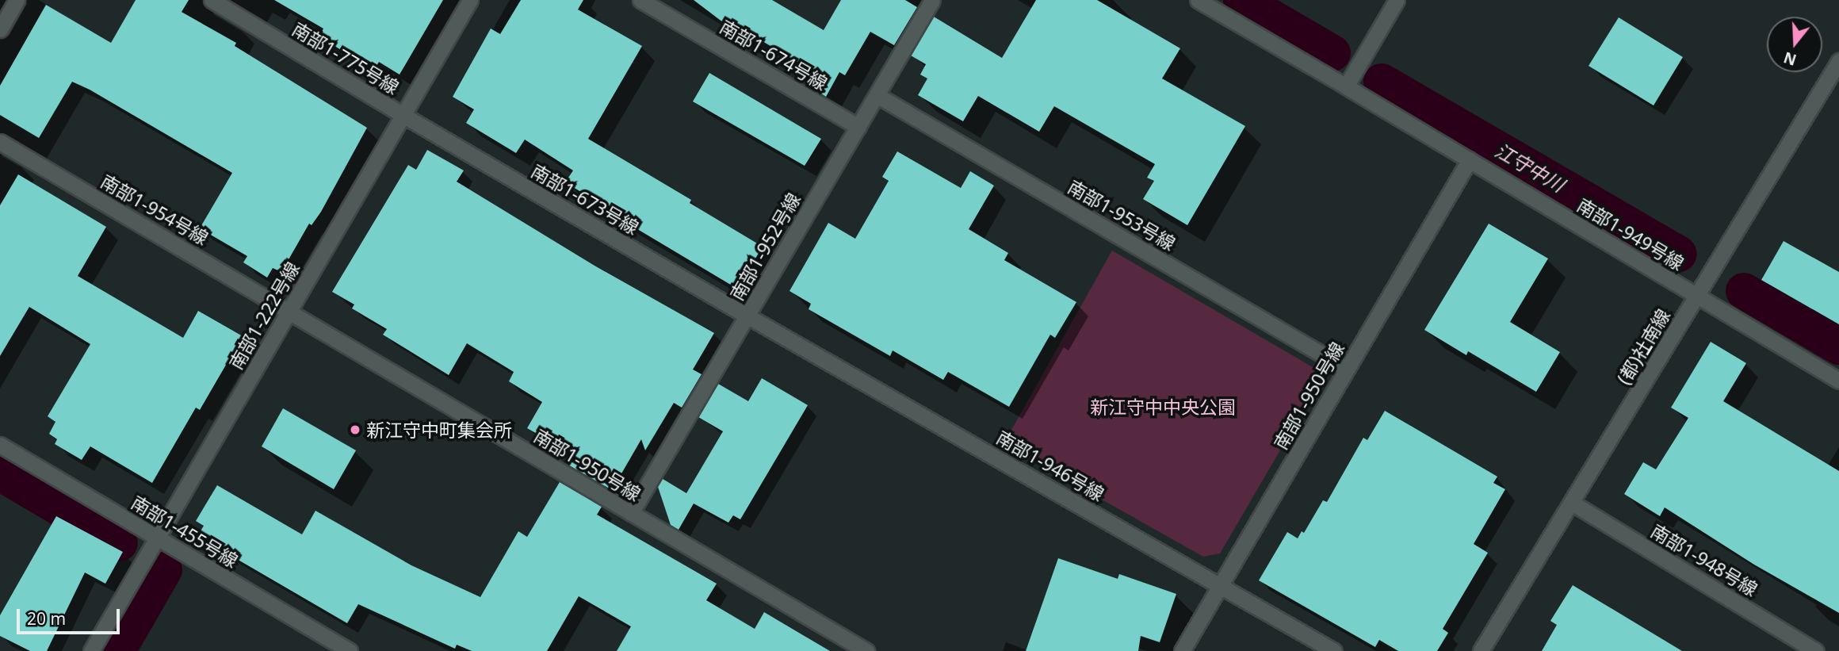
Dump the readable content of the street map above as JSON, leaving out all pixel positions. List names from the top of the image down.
{
  "streets": {
    "street": [
      "南部1-674号線",
      "南部1-775号線",
      "南部1-673号線",
      "南部1-954号線",
      "南部1-953号線",
      "南部1-949号線",
      "南部1-952号線",
      "南部1-222号線",
      "(都)社南線",
      "南部1-950号線",
      "南部1-946号線",
      "南部1-455号線",
      "南部1-948号線"
    ]
  },
  "crossings": [
    ["南部1-674号線", "南部1-952号線"],
    ["南部1-775号線", "南部1-673号線"],
    ["南部1-775号線", "南部1-222号線"],
    ["南部1-673号線", "南部1-952号線"],
    ["南部1-673号線", "南部1-222号線"],
    ["南部1-673号線", "南部1-946号線"],
    ["南部1-954号線", "南部1-222号線"],
    ["南部1-954号線", "南部1-950号線"],
    ["南部1-953号線", "南部1-952号線"],
    ["南部1-953号線", "南部1-950号線"],
    ["南部1-949号線", "(都)社南線"],
    ["南部1-949号線", "南部1-950号線"],
    ["南部1-952号線", "南部1-950号線"],
    ["南部1-952号線", "南部1-946号線"],
    ["南部1-222号線", "南部1-950号線"],
    ["南部1-222号線", "南部1-455号線"],
    ["(都)社南線", "南部1-948号線"],
    ["南部1-950号線", "南部1-946号線"]
  ],
  "water": ["江守中川"],
  "parks": ["新江守中中央公園"],
  "places": ["新江守中町集会所"],
  "scale_bar": "20 m",
  "north": "bottom"
}
